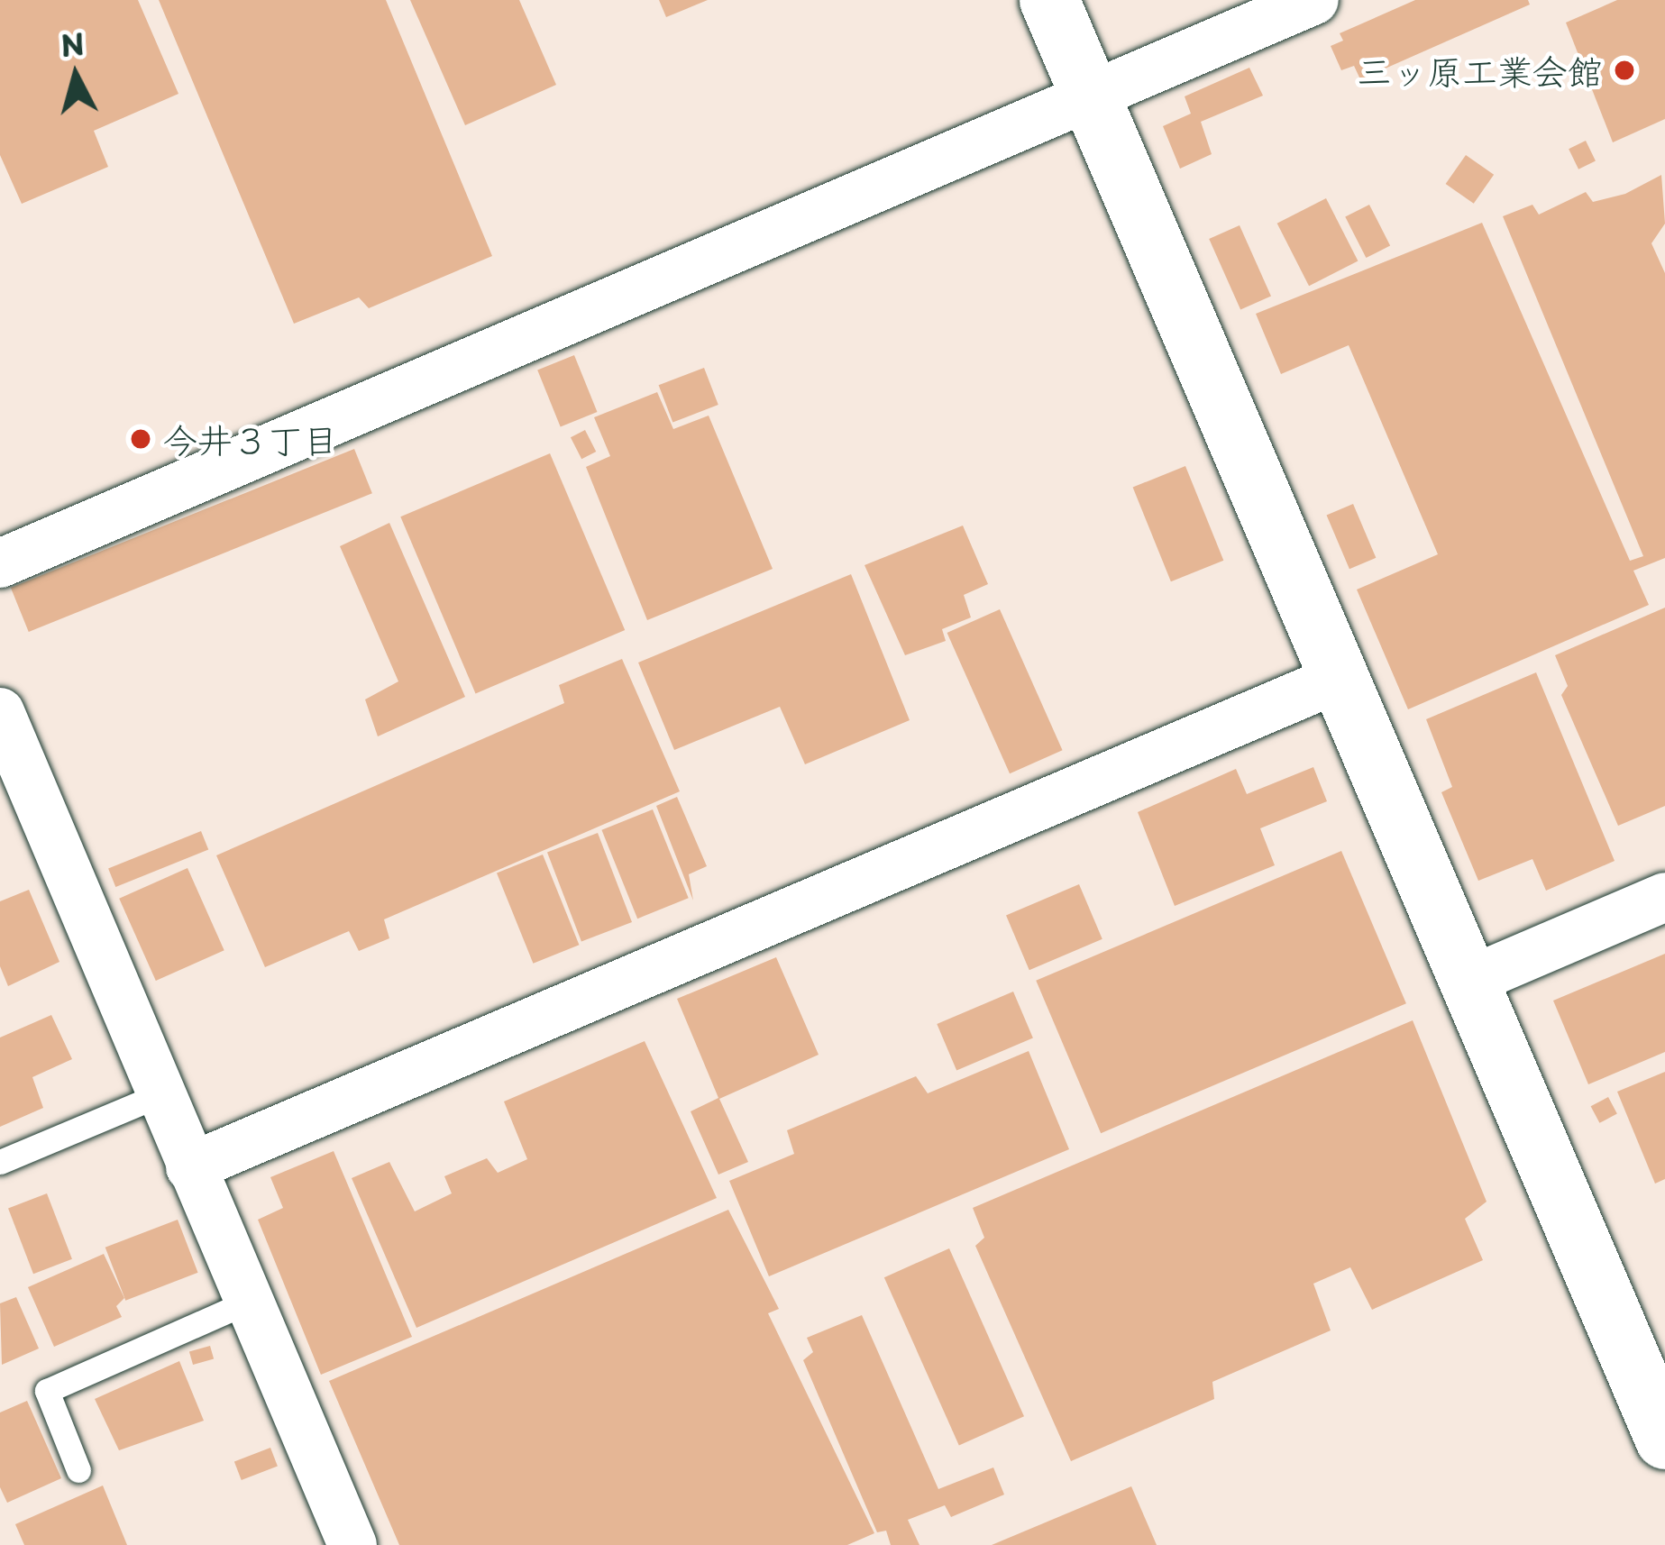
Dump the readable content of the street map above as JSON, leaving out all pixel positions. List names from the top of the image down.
{
  "places": ["三ッ原工業会館", "今井３丁目"],
  "north": "top"
}
